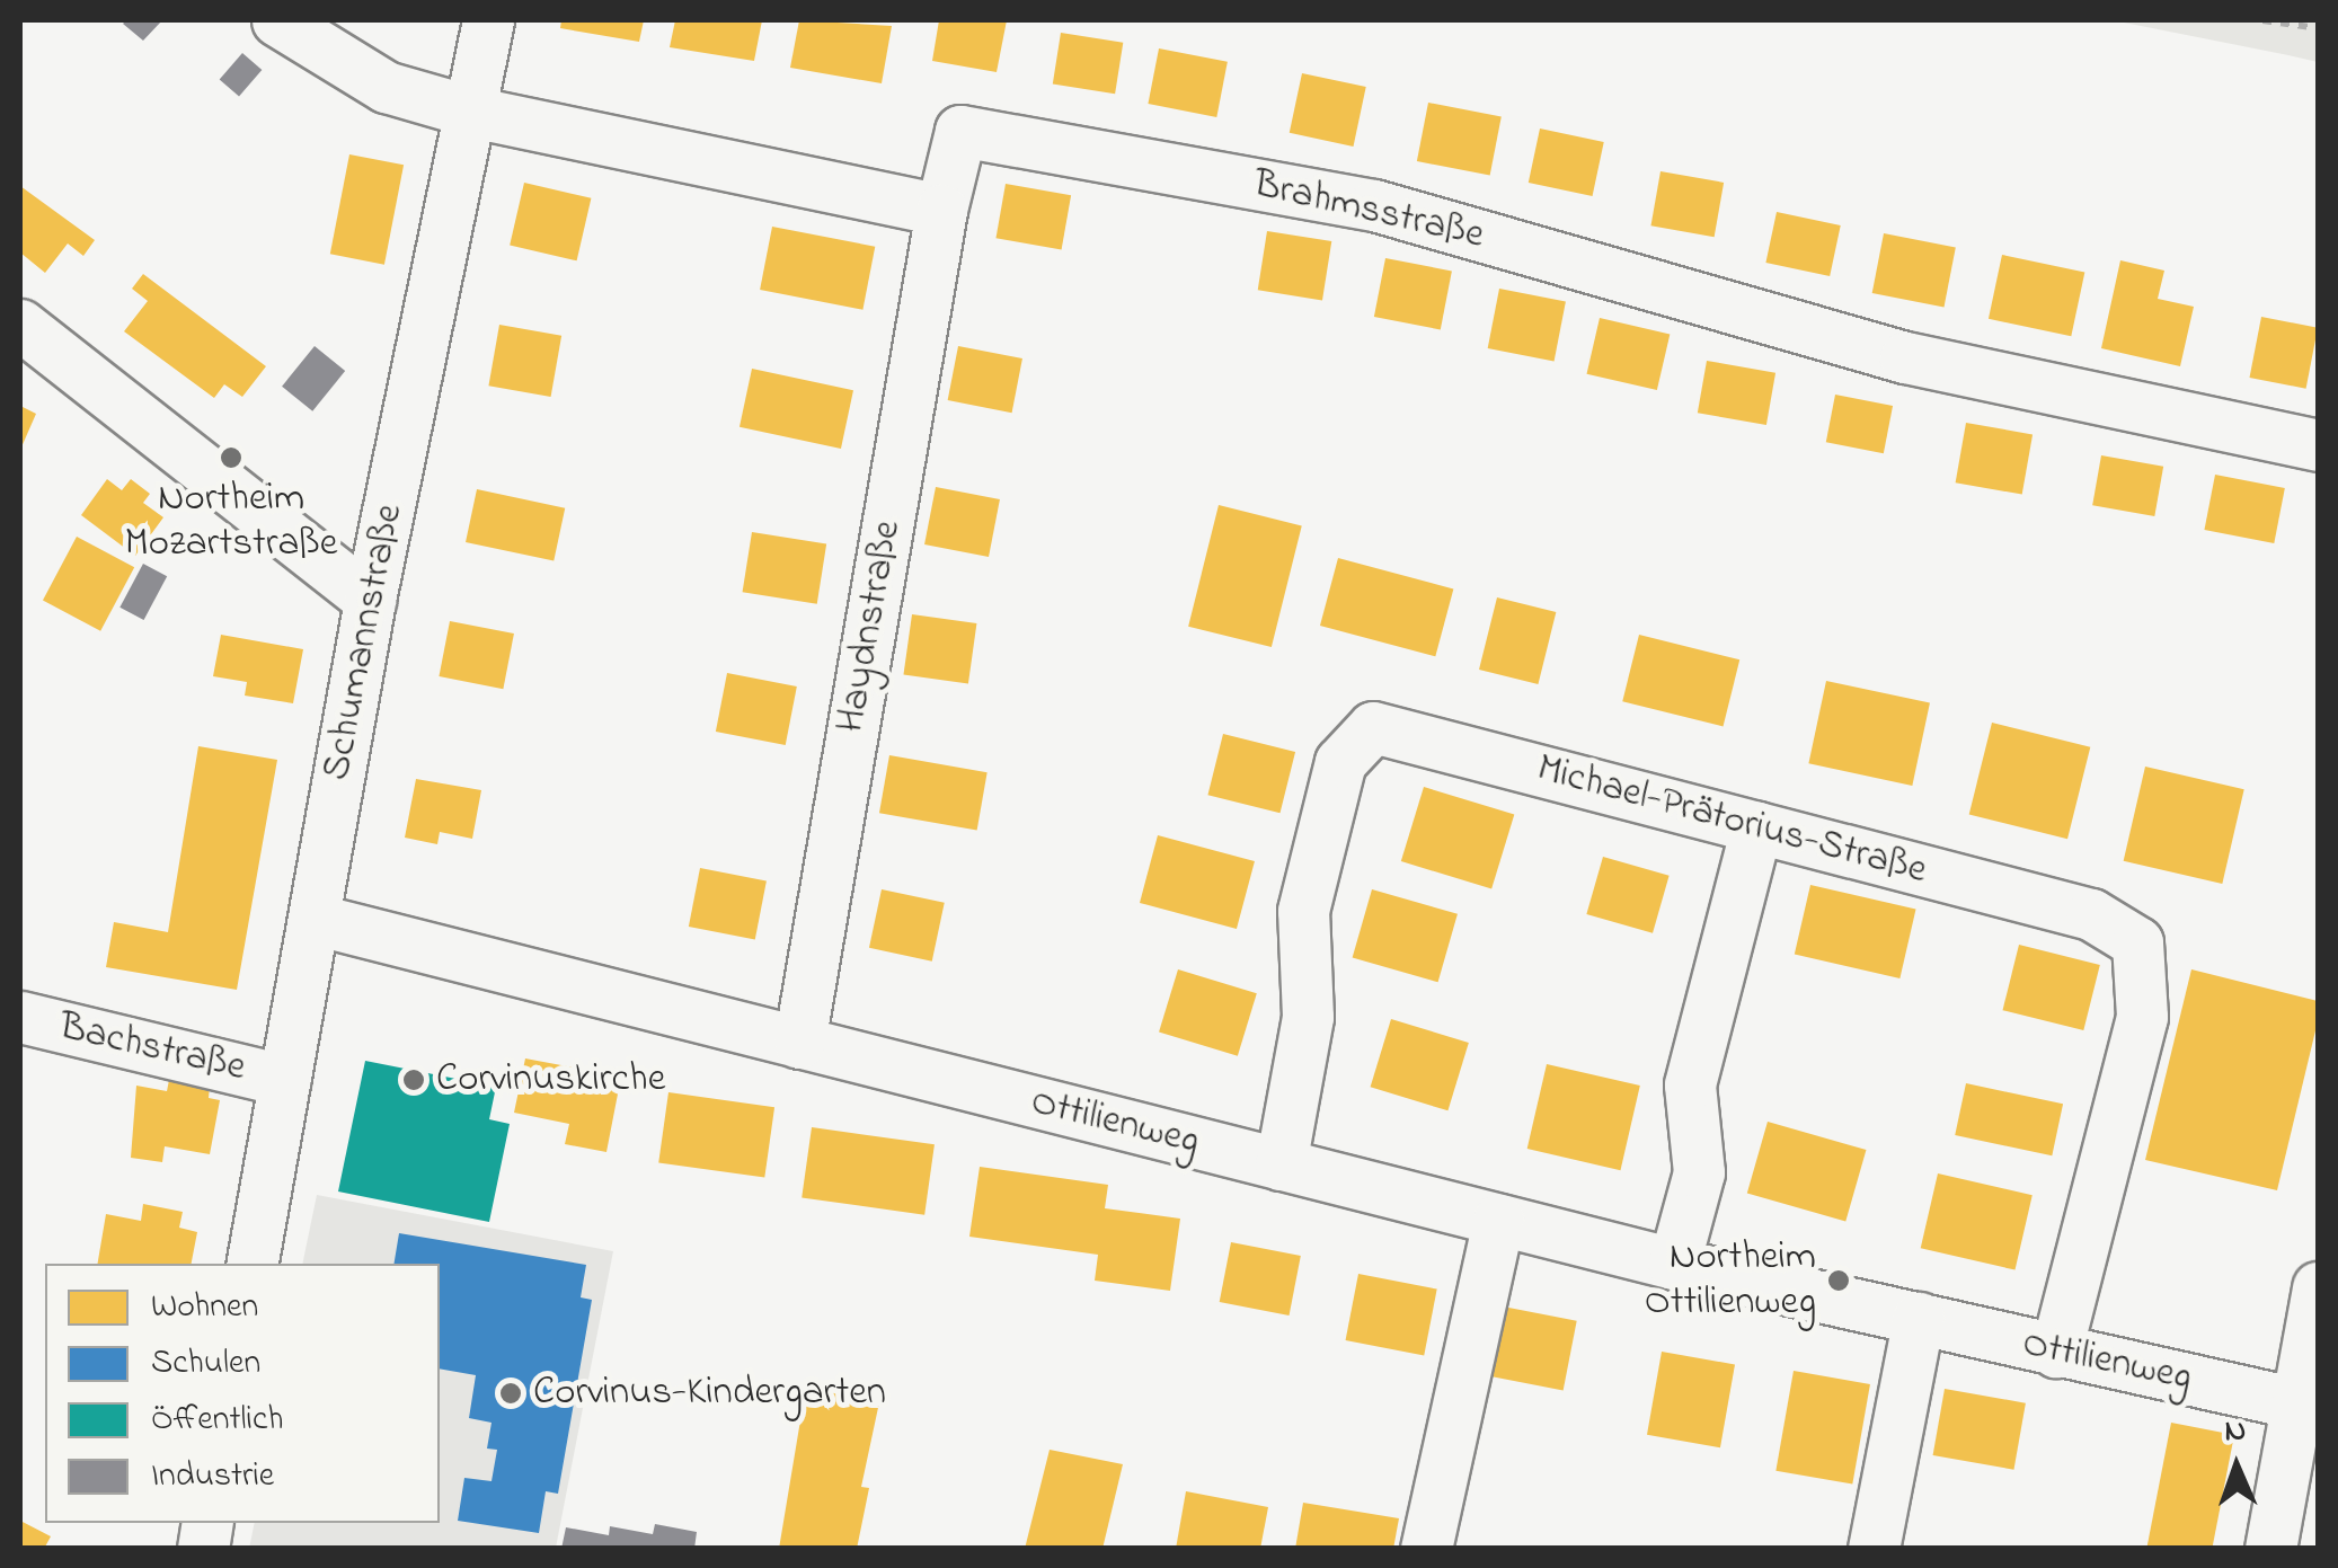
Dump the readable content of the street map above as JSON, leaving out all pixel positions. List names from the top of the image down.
{
  "streets": {
    "street": [
      "Brahmsstraße",
      "Haydnstraße",
      "Schumannstraße",
      "Michael-Prätorius-Straße",
      "Bachstraße",
      "Ottilienweg"
    ]
  },
  "crossings": [
    ["Brahmsstraße", "Haydnstraße"],
    ["Haydnstraße", "Ottilienweg"],
    ["Schumannstraße", "Bachstraße"],
    ["Schumannstraße", "Ottilienweg"],
    ["Michael-Prätorius-Straße", "Ottilienweg"]
  ],
  "places": [
    "Northeim Mozartstraße",
    "Corvinuskirche",
    "Northeim Ottilienweg",
    "Corvinus-Kindergarten"
  ],
  "legend": [
    "Wohnen",
    "Schulen",
    "Öffentlich",
    "Industrie"
  ],
  "north": "top"
}
